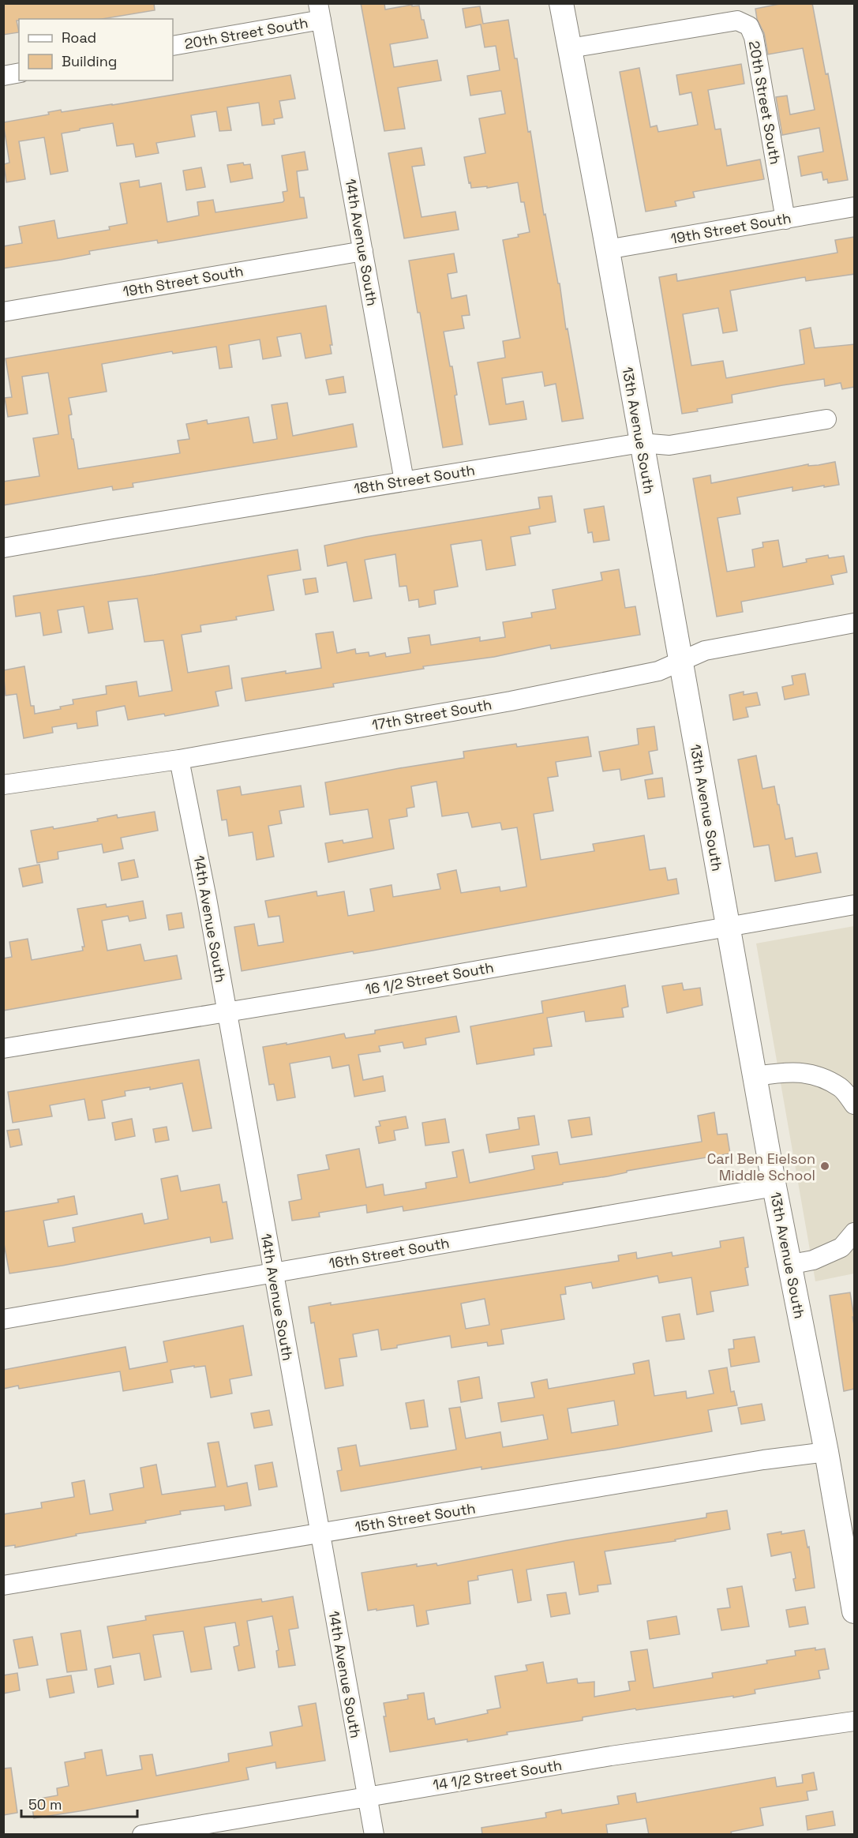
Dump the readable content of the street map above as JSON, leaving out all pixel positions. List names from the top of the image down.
{
  "streets": {
    "main road": ["13th Avenue South"],
    "street": [
      "20th Street South",
      "19th Street South",
      "14th Avenue South",
      "18th Street South",
      "17th Street South",
      "16 1/2 Street South",
      "16th Street South",
      "15th Street South",
      "14 1/2 Street South"
    ]
  },
  "crossings": [
    ["20th Street South", "19th Street South"],
    ["20th Street South", "14th Avenue South"],
    ["20th Street South", "13th Avenue South"],
    ["19th Street South", "14th Avenue South"],
    ["19th Street South", "13th Avenue South"],
    ["14th Avenue South", "18th Street South"],
    ["14th Avenue South", "17th Street South"],
    ["14th Avenue South", "16 1/2 Street South"],
    ["14th Avenue South", "16th Street South"],
    ["14th Avenue South", "15th Street South"],
    ["14th Avenue South", "14 1/2 Street South"],
    ["13th Avenue South", "18th Street South"],
    ["13th Avenue South", "17th Street South"],
    ["13th Avenue South", "16 1/2 Street South"],
    ["13th Avenue South", "16th Street South"],
    ["13th Avenue South", "15th Street South"]
  ],
  "places": ["Carl Ben Eielson Middle School"],
  "legend": ["Road", "Building"],
  "scale_bar": "50 m"
}
